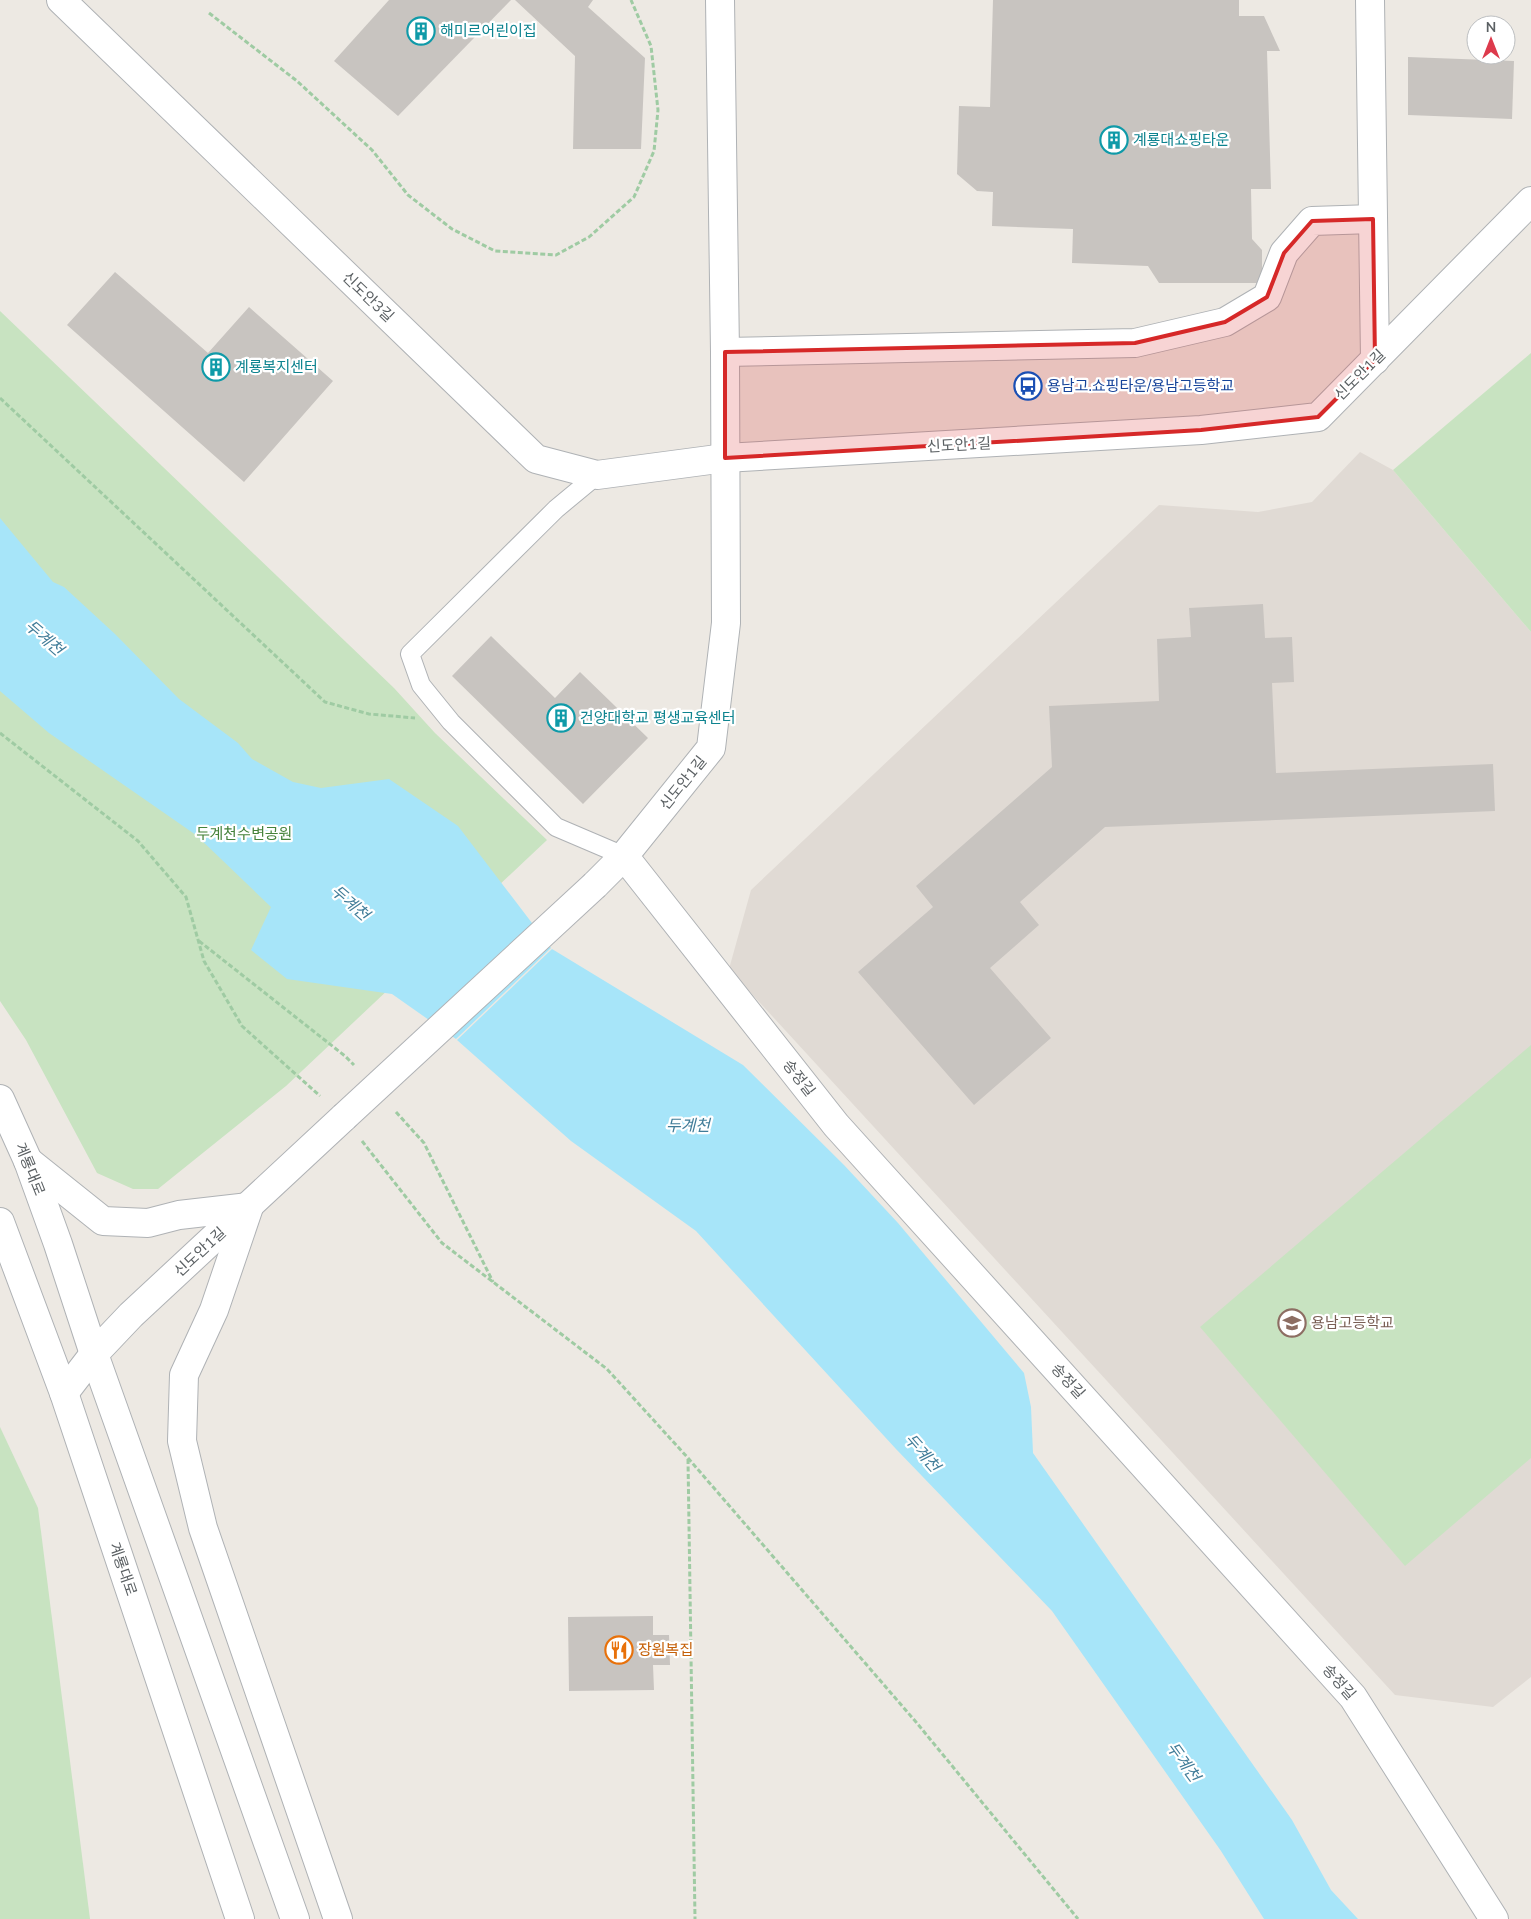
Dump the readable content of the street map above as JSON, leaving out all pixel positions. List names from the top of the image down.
{
  "streets": {
    "street": [
      "신도안3길",
      "신도안1길",
      "송정길",
      "계룡대로"
    ]
  },
  "crossings": [
    ["신도안3길", "신도안1길"],
    ["신도안1길", "송정길"],
    ["신도안1길", "계룡대로"]
  ],
  "water": ["두계천"],
  "parks": ["두계천수변공원"],
  "places": {
    "building": [
      "해미르어린이집",
      "계룡대쇼핑타운",
      "계룡복지센터",
      "건양대학교 평생교육센터"
    ],
    "bus stop": ["용남고.쇼핑타운/용남고등학교"],
    "school or university": ["용남고등학교"],
    "restaurant": ["장원복집"]
  },
  "north": "top"
}
